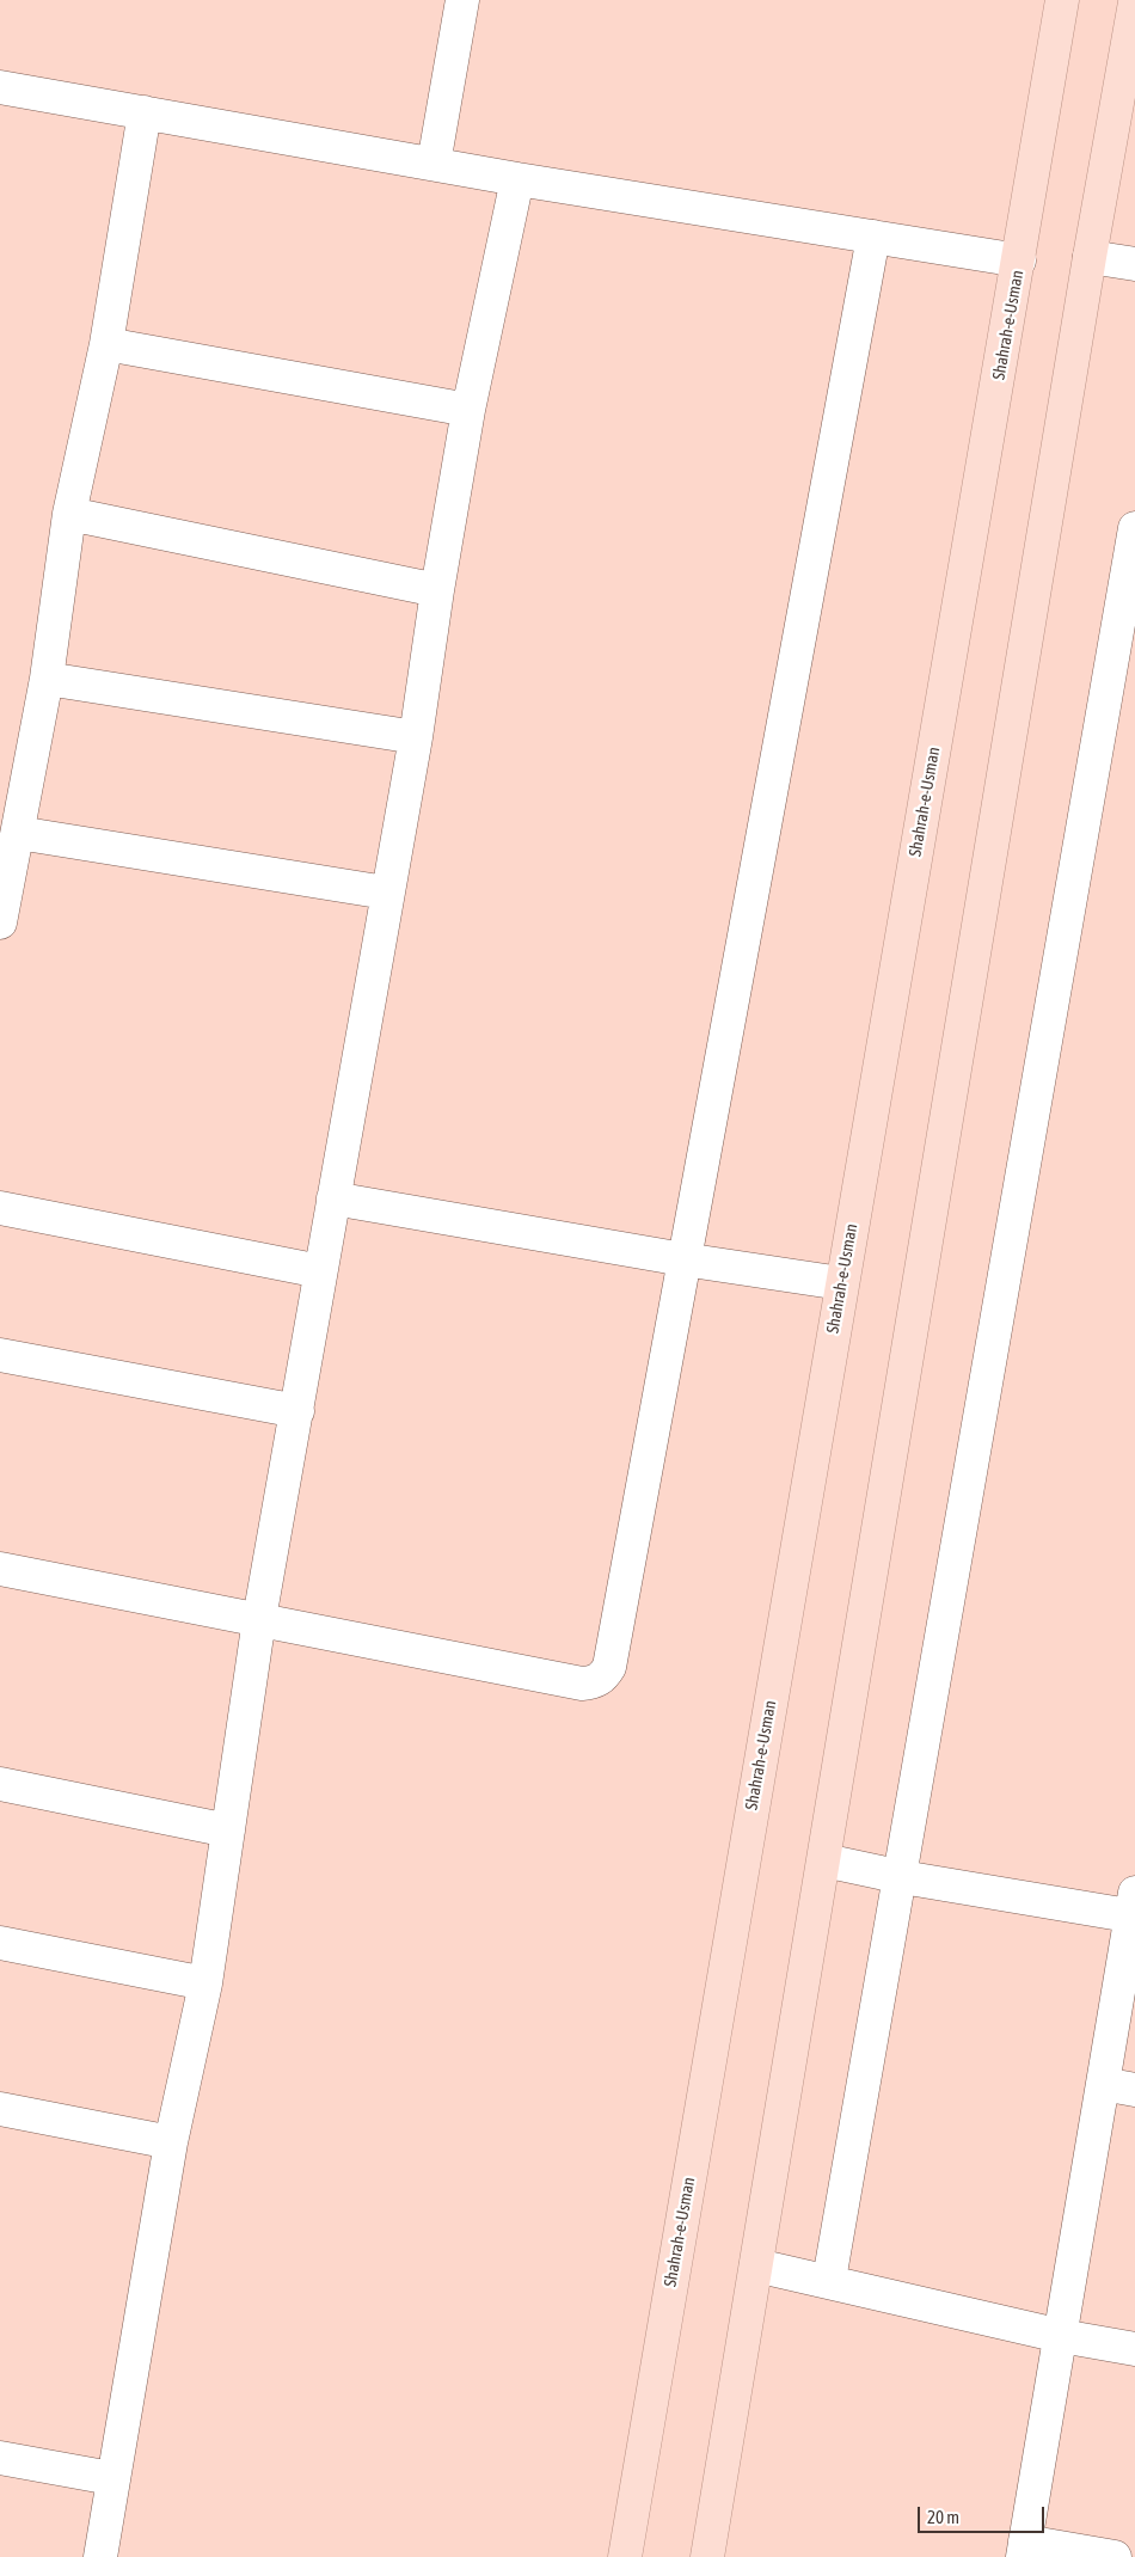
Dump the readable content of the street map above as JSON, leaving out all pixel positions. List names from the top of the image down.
{
  "streets": {
    "main road": ["Shahrah-e-Usman"]
  },
  "scale_bar": "20 m"
}
